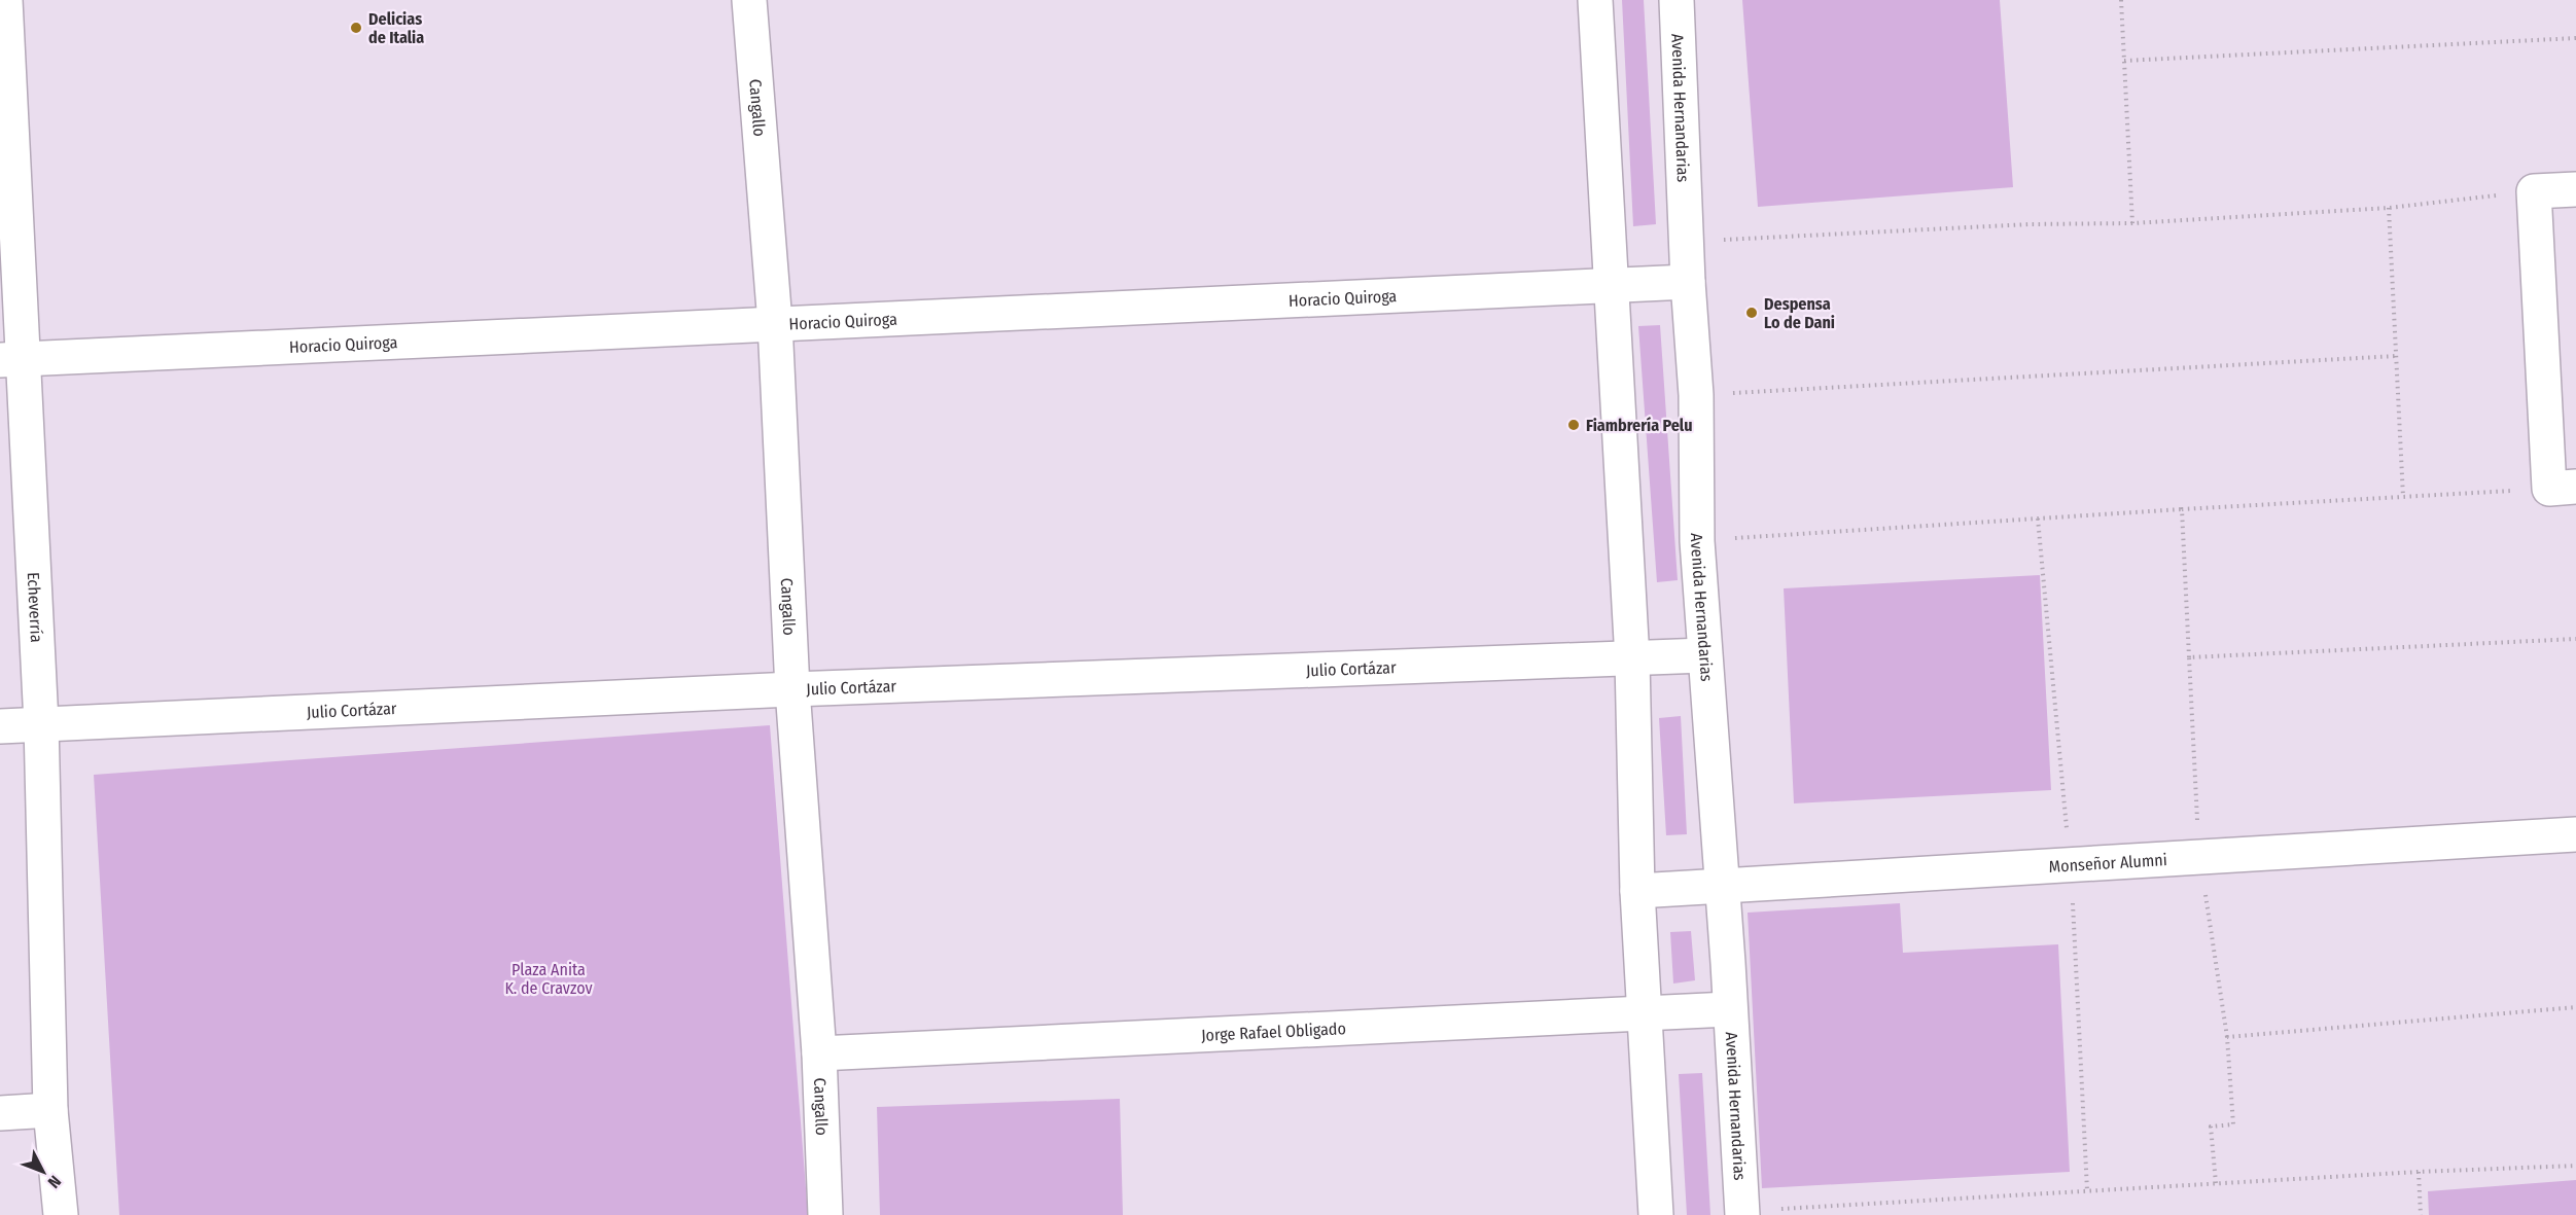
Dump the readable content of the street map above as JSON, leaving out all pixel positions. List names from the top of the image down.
{
  "streets": {
    "street": [
      "Cangallo",
      "Avenida Hernandarias",
      "Horacio Quiroga",
      "Echeverría",
      "Julio Cortázar",
      "Monseñor Alumni",
      "Jorge Rafael Obligado"
    ]
  },
  "crossings": [
    ["Cangallo", "Horacio Quiroga"],
    ["Cangallo", "Julio Cortázar"],
    ["Cangallo", "Jorge Rafael Obligado"],
    ["Avenida Hernandarias", "Horacio Quiroga"],
    ["Avenida Hernandarias", "Julio Cortázar"],
    ["Avenida Hernandarias", "Monseñor Alumni"],
    ["Avenida Hernandarias", "Jorge Rafael Obligado"],
    ["Horacio Quiroga", "Echeverría"],
    ["Echeverría", "Julio Cortázar"]
  ],
  "parks": ["Plaza Anita K. de Cravzov"],
  "places": ["Delicias de Italia", "Despensa Lo de Dani", "Fiambrería Pelu"],
  "north": "bottom right"
}
